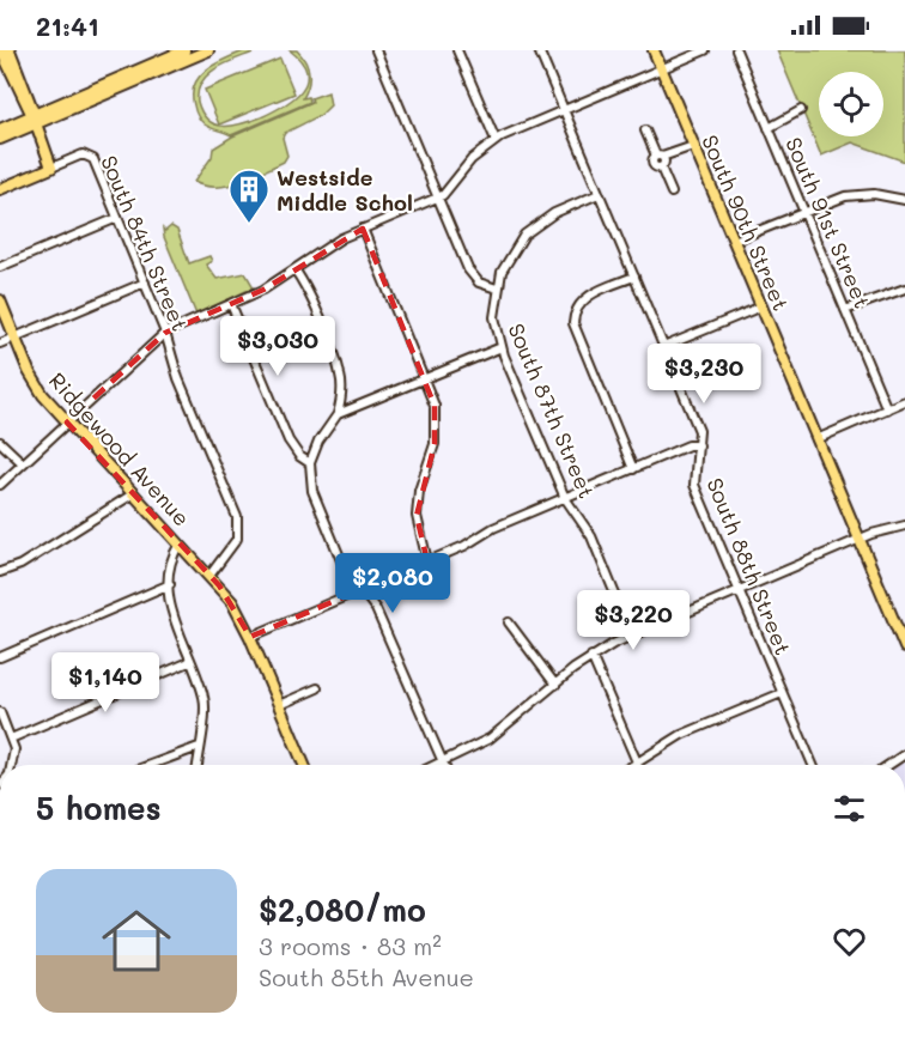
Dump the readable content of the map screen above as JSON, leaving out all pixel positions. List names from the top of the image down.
{
  "streets": {
    "main road": ["South 90th Street", "Ridgewood Avenue"],
    "street": [
      "South 91st Street",
      "South 84th Street",
      "South 87th Street",
      "South 88th Street"
    ]
  },
  "crossings": [
    ["South 84th Street", "Ridgewood Avenue"]
  ],
  "places": {
    "building": ["Westside Middle Schol"]
  },
  "page": {
    "status": "21:41",
    "price": [
      "$3,030",
      "$3,230",
      "$2,080",
      "$3,220",
      "$1,140"
    ],
    "heading": "5 homes",
    "list": [
      {
        "name": "$2,080/mo",
        "note": "3 rooms · 83 m² · South 85th Avenue"
      }
    ]
  }
}
